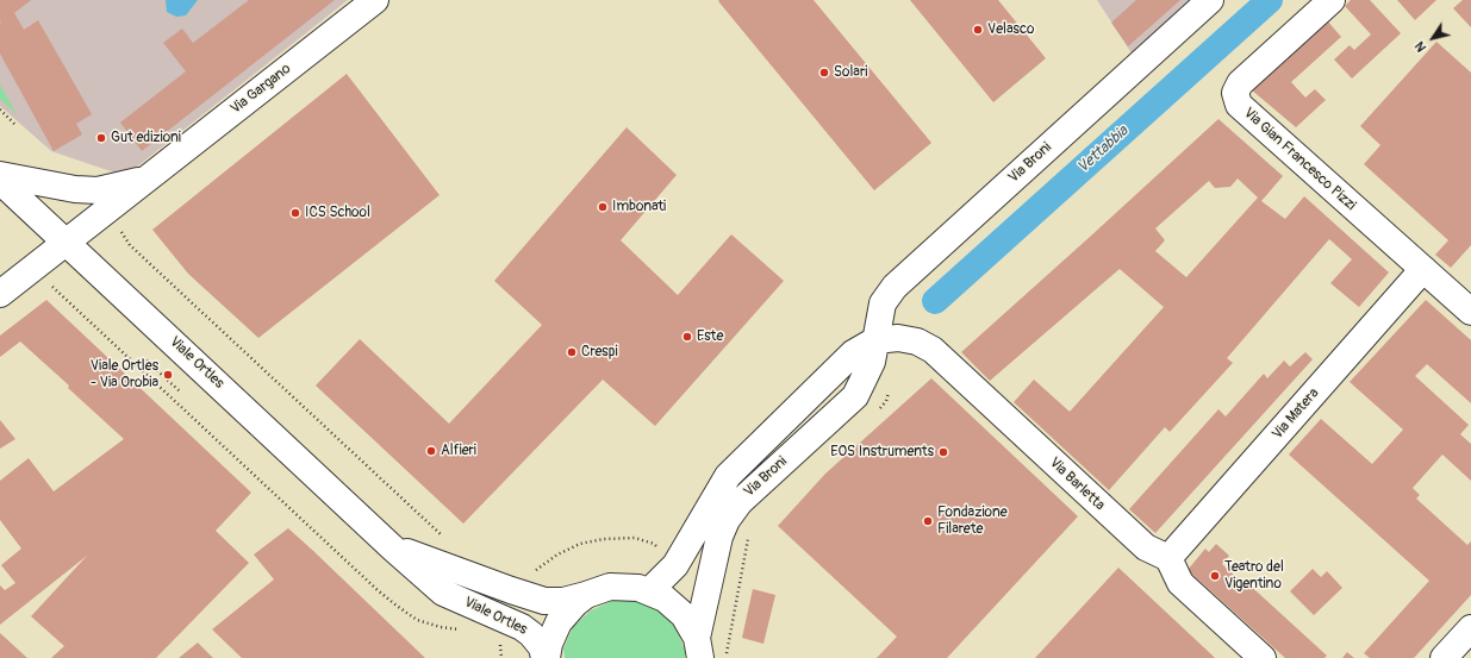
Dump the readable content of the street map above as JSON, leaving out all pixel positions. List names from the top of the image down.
{
  "streets": {
    "street": [
      "Via Gargano",
      "Via Gian Francesco Pizzi",
      "Via Broni",
      "Viale Ortles",
      "Via Matera",
      "Via Barletta"
    ]
  },
  "crossings": [
    ["Via Gargano", "Viale Ortles"],
    ["Via Gian Francesco Pizzi", "Via Matera"],
    ["Via Broni", "Viale Ortles"],
    ["Via Broni", "Via Barletta"],
    ["Via Matera", "Via Barletta"]
  ],
  "water": ["Vettabbia"],
  "places": [
    "Velasco",
    "Solari",
    "Gut edizioni",
    "Imbonati",
    "ICS School",
    "Este",
    "Crespi",
    "Viale Ortles - Via Orobia",
    "Alfieri",
    "EOS Instruments",
    "Fondazione Filarete",
    "Teatro del Vigentino"
  ],
  "north": "bottom left"
}
